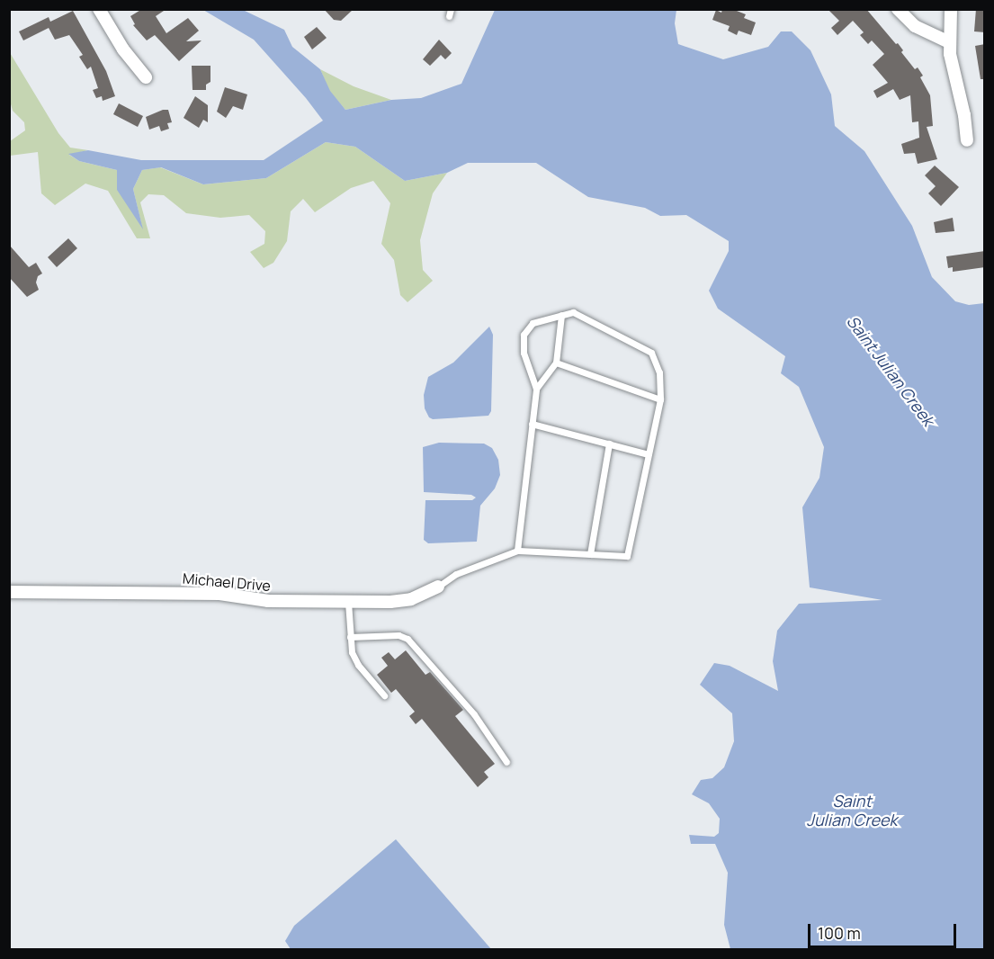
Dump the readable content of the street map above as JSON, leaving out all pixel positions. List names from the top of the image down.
{
  "streets": {
    "street": ["Michael Drive"]
  },
  "water": ["Saint Julian Creek"],
  "scale_bar": "100 m"
}
